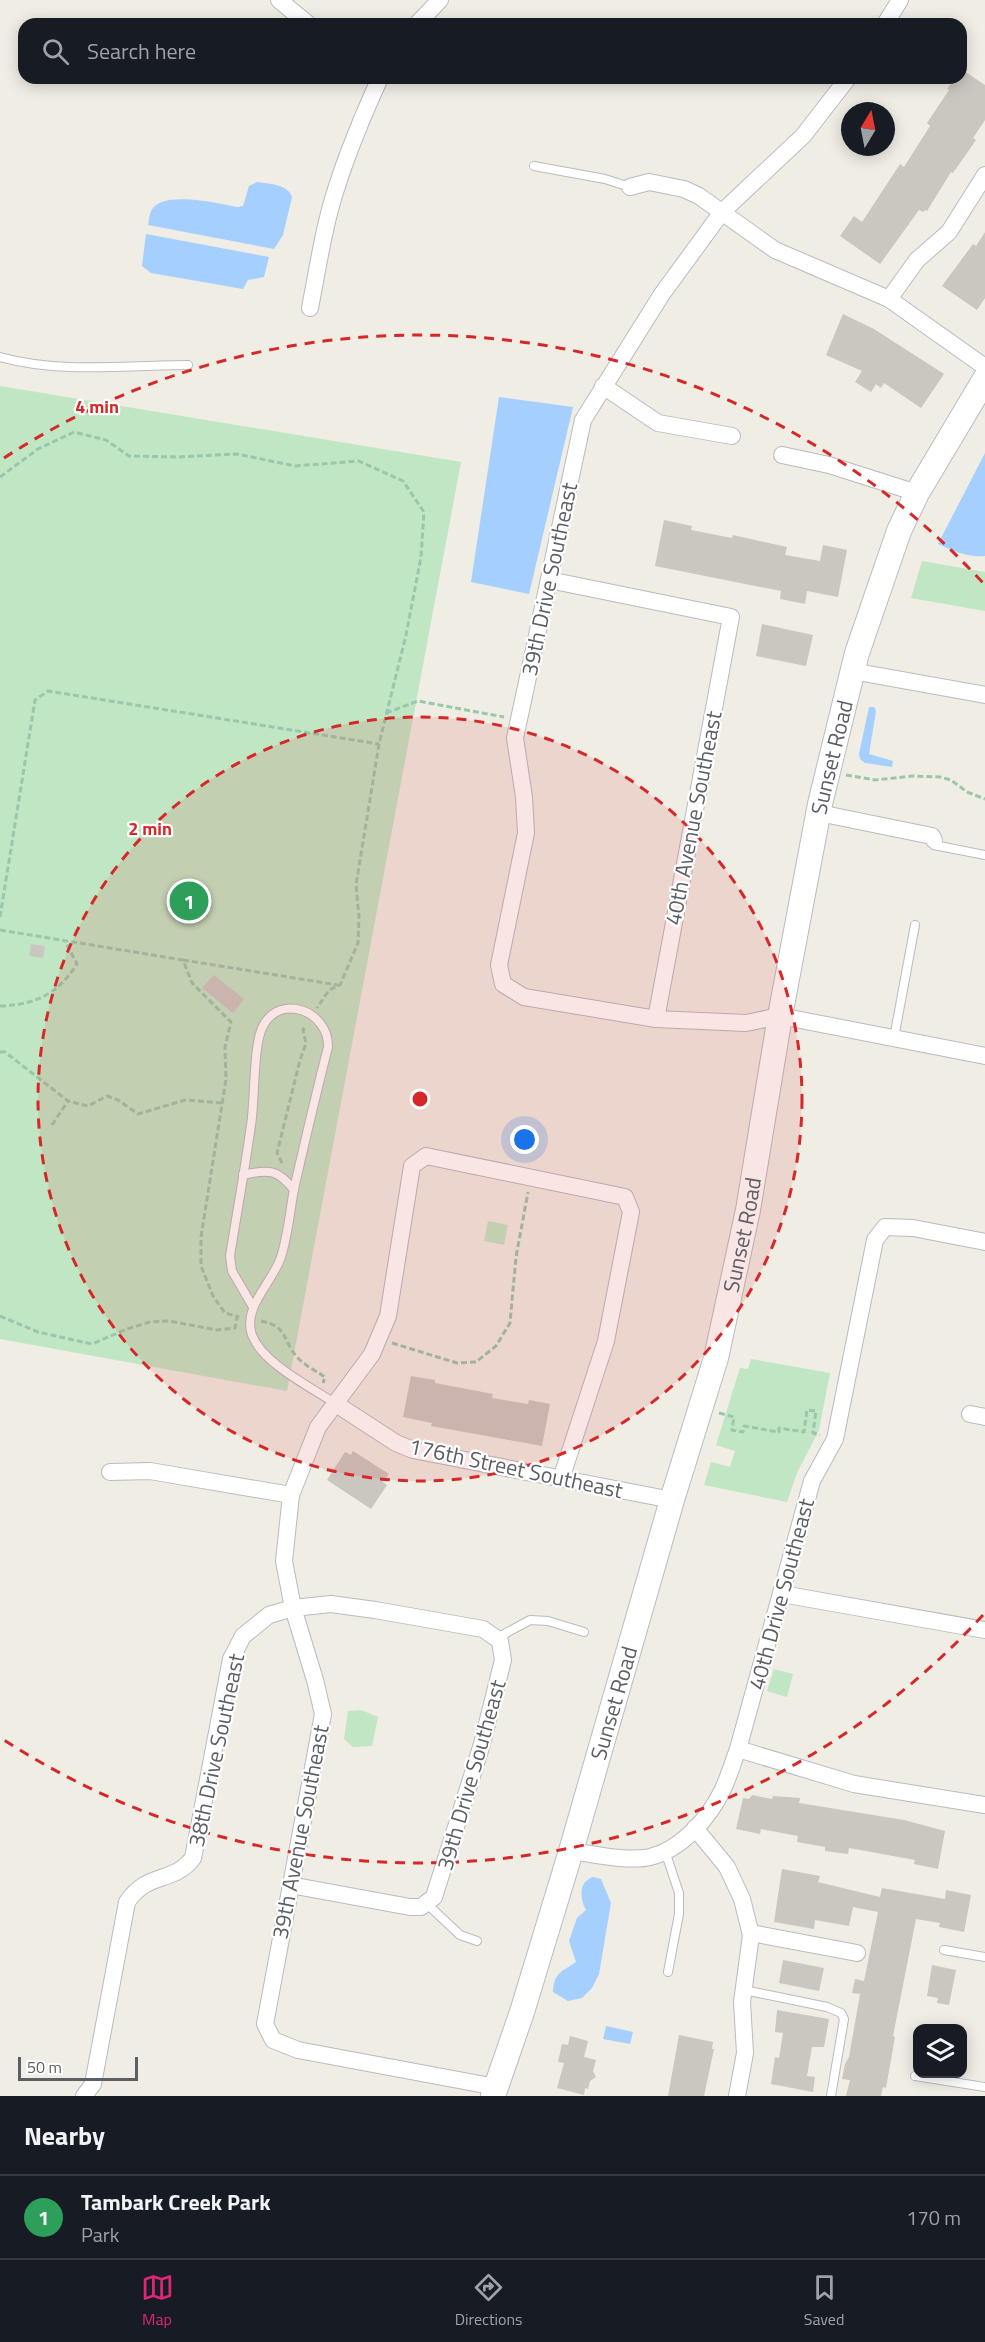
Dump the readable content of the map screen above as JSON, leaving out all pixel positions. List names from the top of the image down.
{
  "streets": {
    "street": [
      "39th Drive Southeast",
      "Sunset Road",
      "40th Avenue Southeast",
      "176th Street Southeast",
      "40th Drive Southeast",
      "38th Drive Southeast",
      "39th Avenue Southeast"
    ]
  },
  "crossings": [
    ["39th Drive Southeast", "40th Avenue Southeast"],
    ["39th Drive Southeast", "38th Drive Southeast"],
    ["Sunset Road", "176th Street Southeast"],
    ["Sunset Road", "40th Drive Southeast"],
    ["Sunset Road", "39th Avenue Southeast"],
    ["176th Street Southeast", "39th Avenue Southeast"],
    ["38th Drive Southeast", "39th Avenue Southeast"]
  ],
  "scale_bar": "50 m",
  "north": "top",
  "page": {
    "search": "Search here",
    "pins": "1",
    "scale": "50 m",
    "heading": "Nearby",
    "list": [
      {
        "mark": "1",
        "name": "Tambark Creek Park",
        "note": "Park",
        "value": "170 m"
      }
    ],
    "nav": ["Map", "Directions", "Saved"]
  },
  "rings": ["4 min", "2 min"]
}
